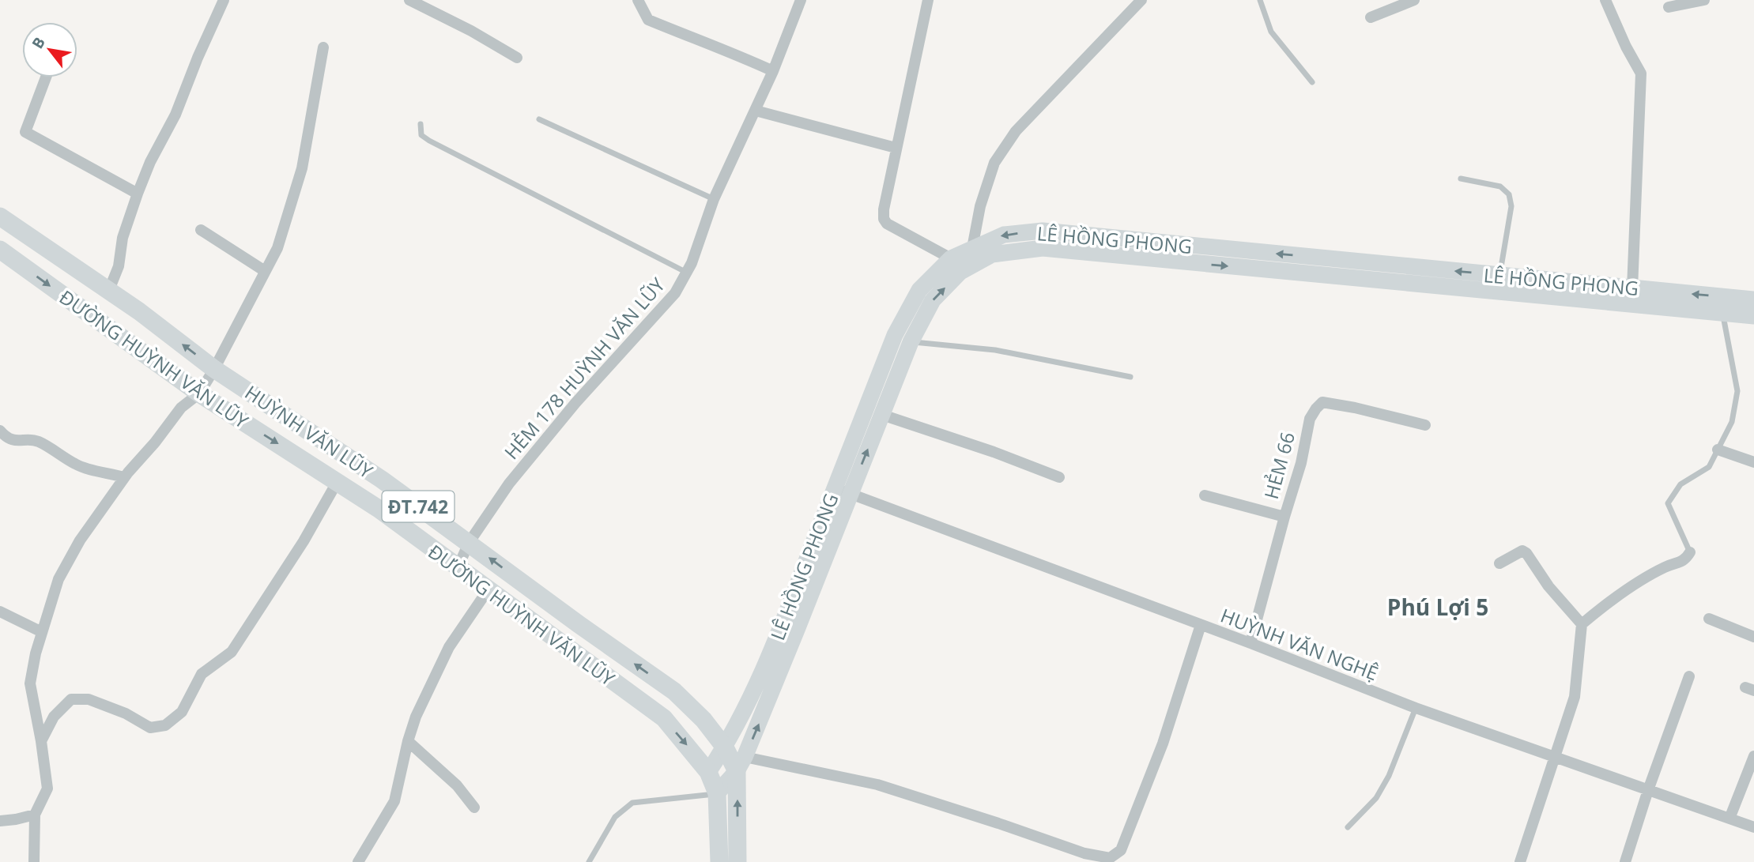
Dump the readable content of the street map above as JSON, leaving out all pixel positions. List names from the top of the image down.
{
  "streets": {
    "main road": ["ĐƯỜNG HUỲNH VĂN LŨY", "HUỲNH VĂN LŨY", "ĐT.742"],
    "street": [
      "LÊ HỒNG PHONG",
      "HẺM 178 HUỲNH VĂN LŨY",
      "HẺM 66",
      "HUỲNH VĂN NGHỆ"
    ]
  },
  "crossings": [
    ["LÊ HỒNG PHONG", "ĐƯỜNG HUỲNH VĂN LŨY"],
    ["LÊ HỒNG PHONG", "HUỲNH VĂN LŨY"],
    ["LÊ HỒNG PHONG", "HUỲNH VĂN NGHỆ"],
    ["ĐƯỜNG HUỲNH VĂN LŨY", "HẺM 178 HUỲNH VĂN LŨY"],
    ["HẺM 178 HUỲNH VĂN LŨY", "HUỲNH VĂN LŨY"],
    ["HẺM 66", "HUỲNH VĂN NGHỆ"]
  ],
  "one_way": ["ĐƯỜNG HUỲNH VĂN LŨY", "HUỲNH VĂN LŨY"],
  "districts": ["Phú Lợi 5"],
  "north": "top left"
}
